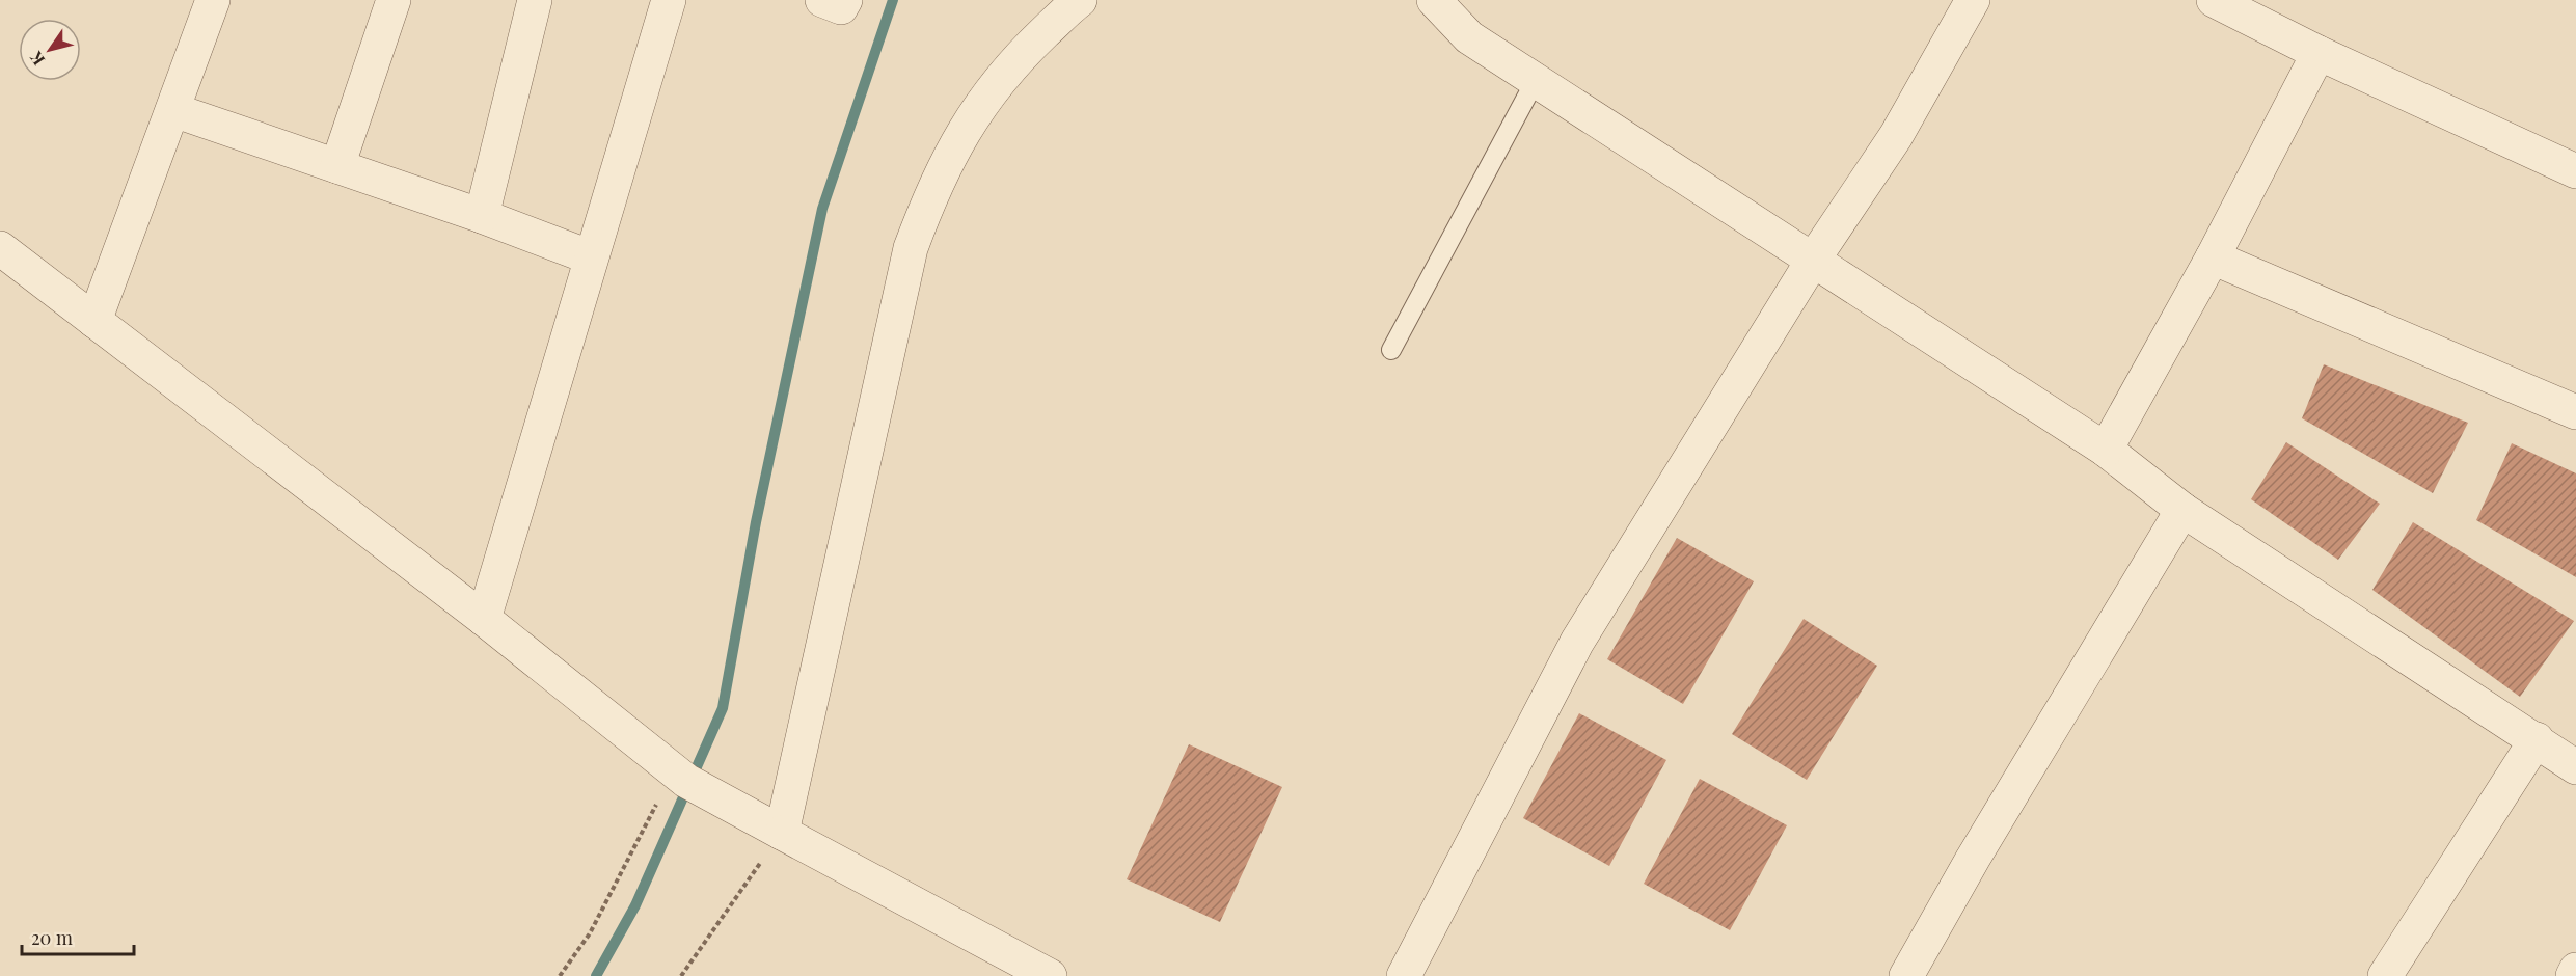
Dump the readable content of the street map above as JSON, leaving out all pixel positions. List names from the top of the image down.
{
  "scale_bar": "20 m",
  "north": "bottom left"
}
